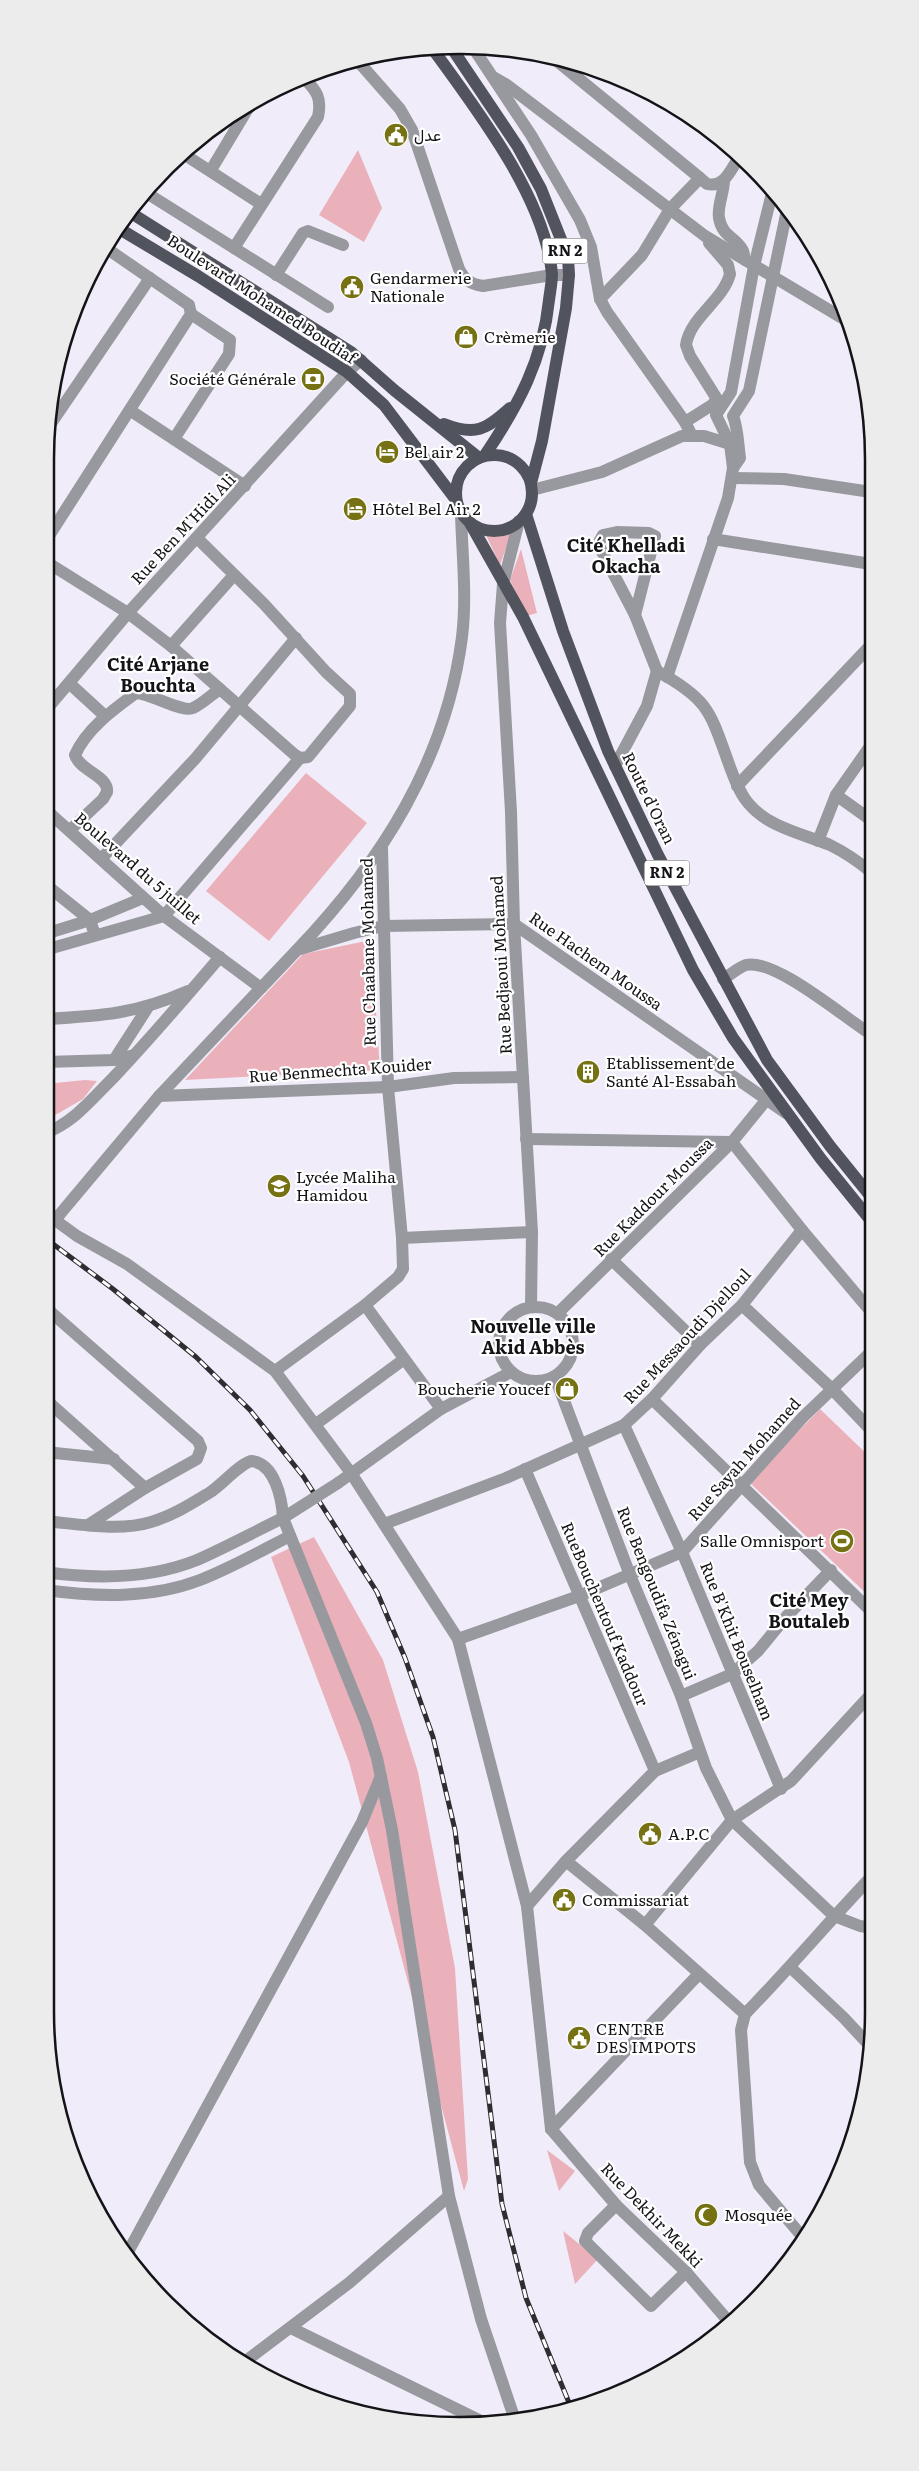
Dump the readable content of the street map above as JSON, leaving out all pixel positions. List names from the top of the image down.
{
  "streets": {
    "main road": ["RN 2", "Boulevard Mohamed Boudiaf", "Route d'Oran"],
    "street": [
      "Rue Ben M'Hidi Ali",
      "Boulevard du 5 juillet",
      "Rue Chaabane Mohamed",
      "Rue Hachem Moussa",
      "Rue Bedjaoui Mohamed",
      "Rue Benmechta Kouider",
      "Rue Kaddour Moussa",
      "Rue Messaoudi Djelloul",
      "Rue Sayah Mohamed",
      "Rue Bengoudifa Zénagui",
      "RueBouchentouf Kaddour",
      "Rue B'Khit Bouselham",
      "Rue Dekhir Mekki"
    ]
  },
  "crossings": [
    ["RN 2", "Boulevard Mohamed Boudiaf"],
    ["RN 2", "Route d'Oran"],
    ["RN 2", "Rue Hachem Moussa"],
    ["RN 2", "Rue Bedjaoui Mohamed"],
    ["Boulevard Mohamed Boudiaf", "Rue Ben M'Hidi Ali"],
    ["Boulevard Mohamed Boudiaf", "Route d'Oran"],
    ["Boulevard Mohamed Boudiaf", "Rue Bedjaoui Mohamed"],
    ["Route d'Oran", "Rue Bedjaoui Mohamed"],
    ["Rue Chaabane Mohamed", "Rue Hachem Moussa"],
    ["Rue Chaabane Mohamed", "Rue Benmechta Kouider"],
    ["Rue Hachem Moussa", "Rue Bedjaoui Mohamed"],
    ["Rue Hachem Moussa", "Rue Kaddour Moussa"],
    ["Rue Bedjaoui Mohamed", "Rue Benmechta Kouider"],
    ["Rue Bedjaoui Mohamed", "Rue Kaddour Moussa"],
    ["Rue Bedjaoui Mohamed", "Rue Bengoudifa Zénagui"],
    ["Rue Kaddour Moussa", "Rue Bengoudifa Zénagui"],
    ["Rue Messaoudi Djelloul", "Rue Bengoudifa Zénagui"],
    ["Rue Messaoudi Djelloul", "RueBouchentouf Kaddour"],
    ["Rue Messaoudi Djelloul", "Rue B'Khit Bouselham"],
    ["Rue Sayah Mohamed", "Rue Bengoudifa Zénagui"],
    ["Rue Sayah Mohamed", "RueBouchentouf Kaddour"],
    ["Rue Sayah Mohamed", "Rue B'Khit Bouselham"]
  ],
  "districts": [
    "Cité Khelladi Okacha",
    "Cité Arjane Bouchta",
    "Nouvelle ville Akid Abbès",
    "Cité Mey Boutaleb"
  ],
  "places": {
    "public building": [
      "عدل",
      "Gendarmerie Nationale",
      "A.P.C",
      "Commissariat",
      "CENTRE DES IMPOTS"
    ],
    "shop": ["Crèmerie", "Boucherie Youcef"],
    "bank": ["Société Générale"],
    "hotel": ["Bel air 2", "Hôtel Bel Air 2"],
    "building": ["Etablissement de Santé Al-Essabah"],
    "school or university": ["Lycée Maliha Hamidou"],
    "sports": ["Salle Omnisport"],
    "mosque": ["Mosquée"]
  }
}
